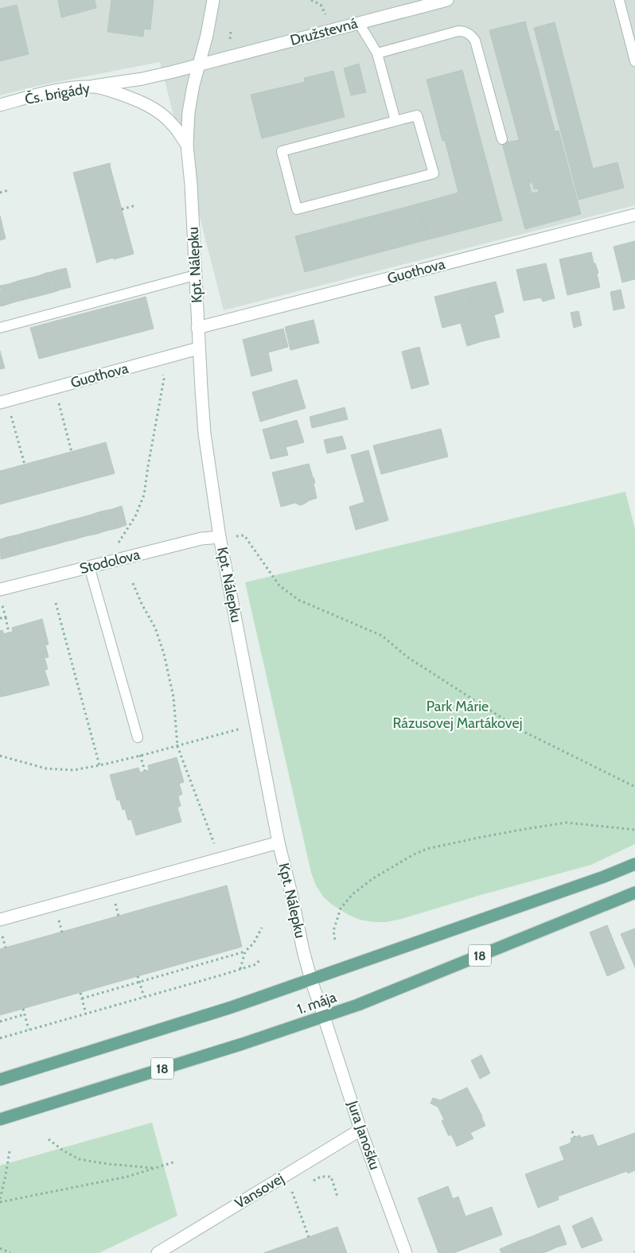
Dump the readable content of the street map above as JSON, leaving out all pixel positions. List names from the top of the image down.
{
  "streets": {
    "main road": ["18", "1. mája"],
    "street": [
      "Družstevná",
      "Čs. brigády",
      "Kpt. Nálepku",
      "Guothova",
      "Stodolova",
      "Jura Janošku",
      "Vansovej"
    ]
  },
  "crossings": [
    ["Družstevná", "Kpt. Nálepku"],
    ["Čs. brigády", "Kpt. Nálepku"],
    ["Kpt. Nálepku", "Guothova"],
    ["Kpt. Nálepku", "Stodolova"],
    ["Kpt. Nálepku", "1. mája"],
    ["Kpt. Nálepku", "Jura Janošku"],
    ["1. mája", "Jura Janošku"],
    ["Jura Janošku", "Vansovej"]
  ],
  "parks": ["Park Márie Rázusovej Martákovej"]
}
